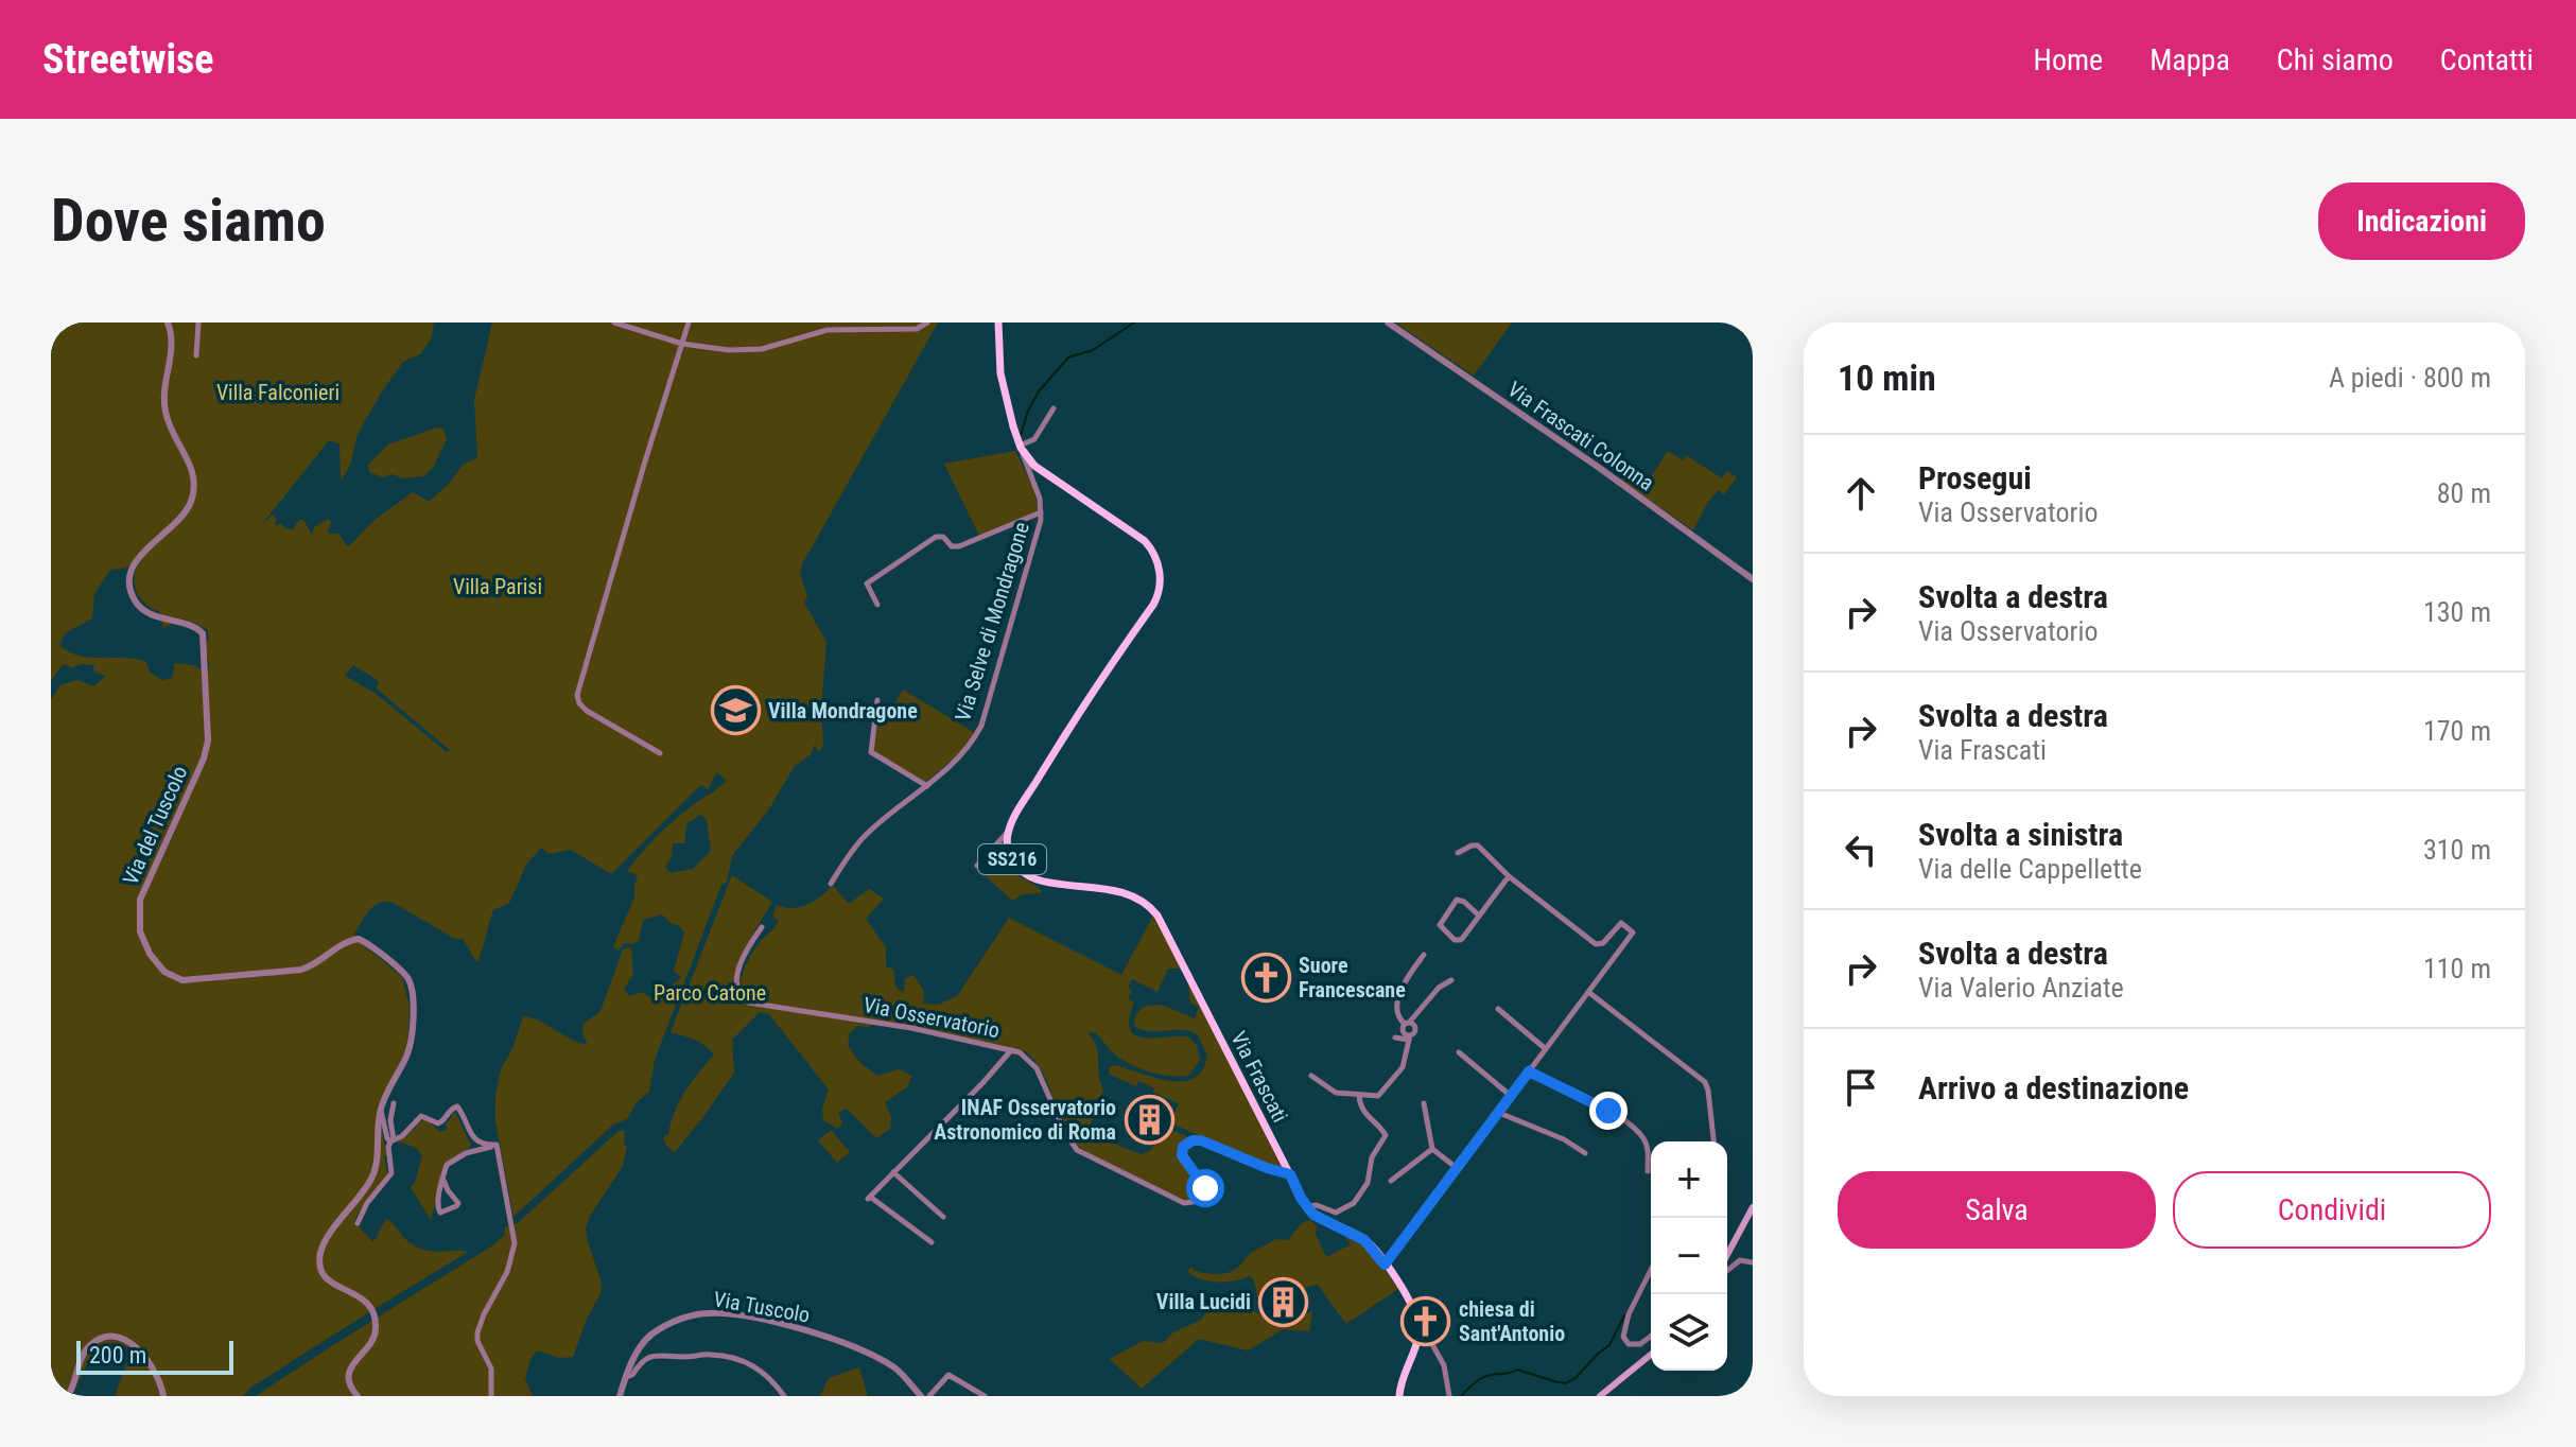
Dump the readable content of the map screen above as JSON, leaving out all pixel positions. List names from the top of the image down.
{
  "streets": {
    "main road": ["SS216", "Via Frascati"],
    "street": [
      "Via Frascati Colonna",
      "Via Selve di Mondragone",
      "Via del Tuscolo",
      "Via Osservatorio",
      "Via Tuscolo"
    ]
  },
  "crossings": [
    ["Via Selve di Mondragone", "SS216"],
    ["SS216", "Via Frascati"],
    ["Via Osservatorio", "Via Frascati"]
  ],
  "parks": ["Villa Falconieri", "Villa Parisi", "Parco Catone"],
  "places": {
    "school or university": ["Villa Mondragone"],
    "church": ["Suore Francescane", "chiesa di Sant'Antonio"],
    "building": ["INAF Osservatorio Astronomico di Roma", "Villa Lucidi"]
  },
  "scale_bar": "200 m",
  "page": {
    "header": "Streetwise",
    "nav": [
      "Home",
      "Mappa",
      "Chi siamo",
      "Contatti"
    ],
    "buttons": [
      "Indicazioni",
      ["Salva", "Condividi"]
    ],
    "title": "Dove siamo",
    "heading": ["10 min", "A piedi · 800 m"],
    "list": [
      ["Prosegui", "Via Osservatorio", "80 m"],
      ["Svolta a destra", "Via Osservatorio", "130 m"],
      ["Svolta a destra", "Via Frascati", "170 m"],
      ["Svolta a sinistra", "Via delle Cappellette", "310 m"],
      ["Svolta a destra", "Via Valerio Anziate", "110 m"],
      "Arrivo a destinazione"
    ],
    "map_buttons": ["+", "−"],
    "scale": "200 m"
  }
}
